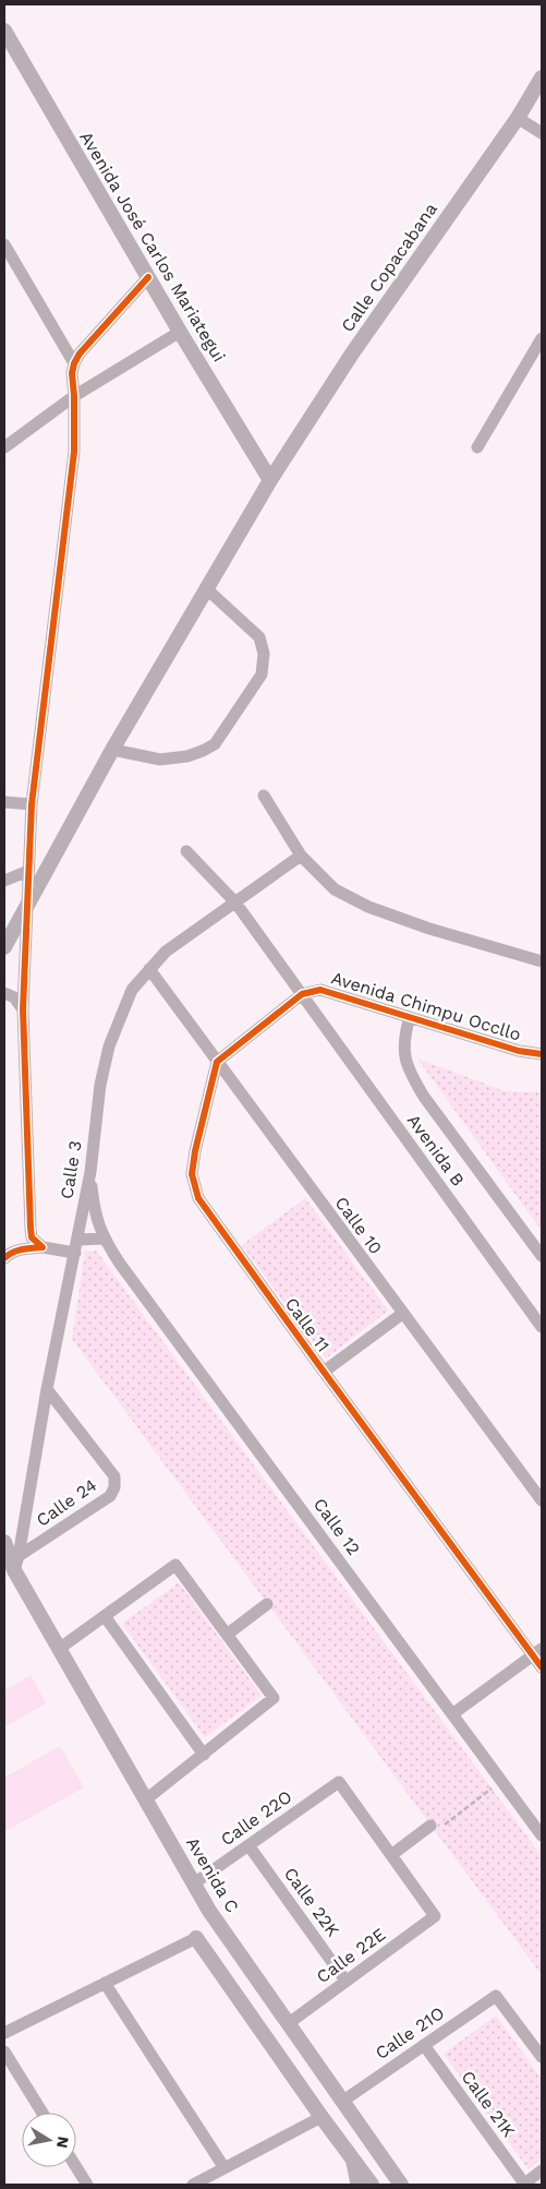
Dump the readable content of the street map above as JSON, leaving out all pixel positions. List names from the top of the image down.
{
  "streets": {
    "street": [
      "Avenida José Carlos Mariategui",
      "Calle Copacabana",
      "Avenida Chimpu Occllo",
      "Avenida B",
      "Calle 3",
      "Calle 10",
      "Calle 11",
      "Calle 24",
      "Calle 12",
      "Calle 22O",
      "Avenida C",
      "Calle 22K",
      "Calle 22E",
      "Calle 21O",
      "Calle 21K"
    ]
  },
  "crossings": [
    ["Avenida José Carlos Mariategui", "Calle Copacabana"],
    ["Avenida Chimpu Occllo", "Avenida B"],
    ["Calle 3", "Calle 10"],
    ["Calle 3", "Calle 24"],
    ["Calle 3", "Calle 12"],
    ["Calle 3", "Avenida C"],
    ["Calle 10", "Calle 11"],
    ["Calle 24", "Avenida C"],
    ["Calle 22O", "Avenida C"],
    ["Calle 22O", "Calle 22K"],
    ["Calle 22O", "Calle 22E"],
    ["Avenida C", "Calle 22E"],
    ["Avenida C", "Calle 21O"],
    ["Calle 22K", "Calle 22E"],
    ["Calle 21O", "Calle 21K"]
  ],
  "north": "right"
}
